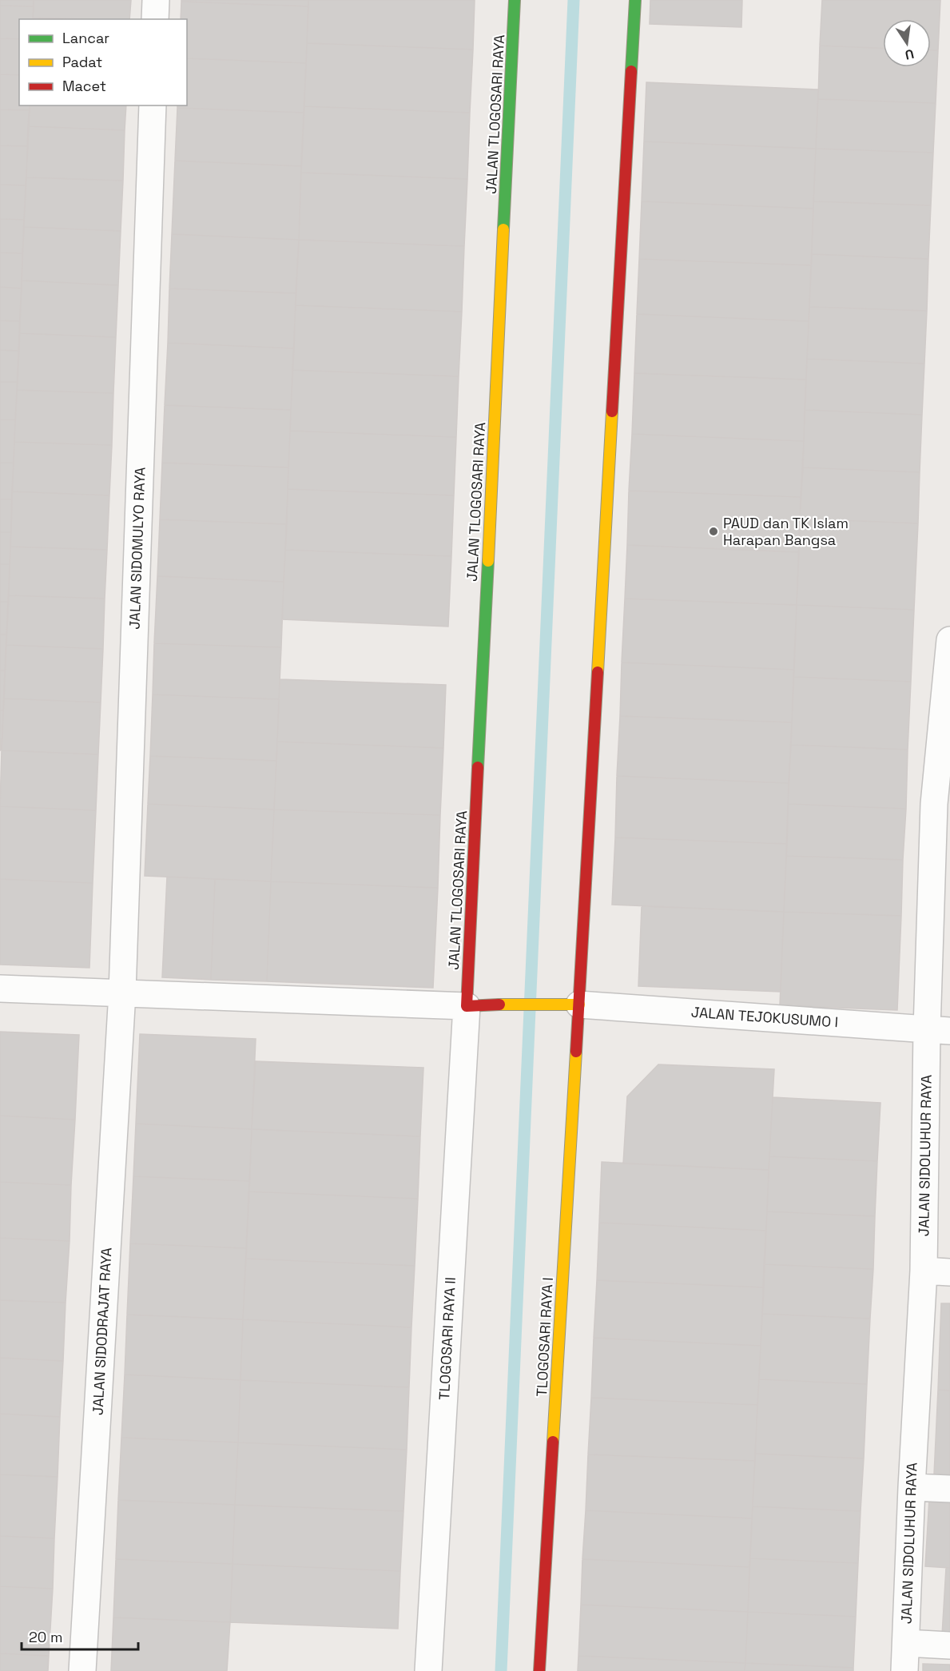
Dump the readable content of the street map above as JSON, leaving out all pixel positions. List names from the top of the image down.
{
  "streets": {
    "street": [
      "JALAN TLOGOSARI RAYA",
      "JALAN SIDOMULYO RAYA",
      "JALAN TEJOKUSUMO I",
      "JALAN SIDOLUHUR RAYA",
      "JALAN SIDODRAJAT RAYA",
      "TLOGOSARI RAYA I",
      "TLOGOSARI RAYA II"
    ]
  },
  "crossings": [
    ["JALAN TLOGOSARI RAYA", "TLOGOSARI RAYA II"],
    ["JALAN SIDOMULYO RAYA", "JALAN SIDODRAJAT RAYA"],
    ["JALAN TEJOKUSUMO I", "JALAN SIDOLUHUR RAYA"],
    ["JALAN TEJOKUSUMO I", "TLOGOSARI RAYA I"]
  ],
  "places": ["PAUD dan TK Islam Harapan Bangsa"],
  "legend": ["Lancar", "Padat", "Macet"],
  "scale_bar": "20 m",
  "north": "bottom"
}
